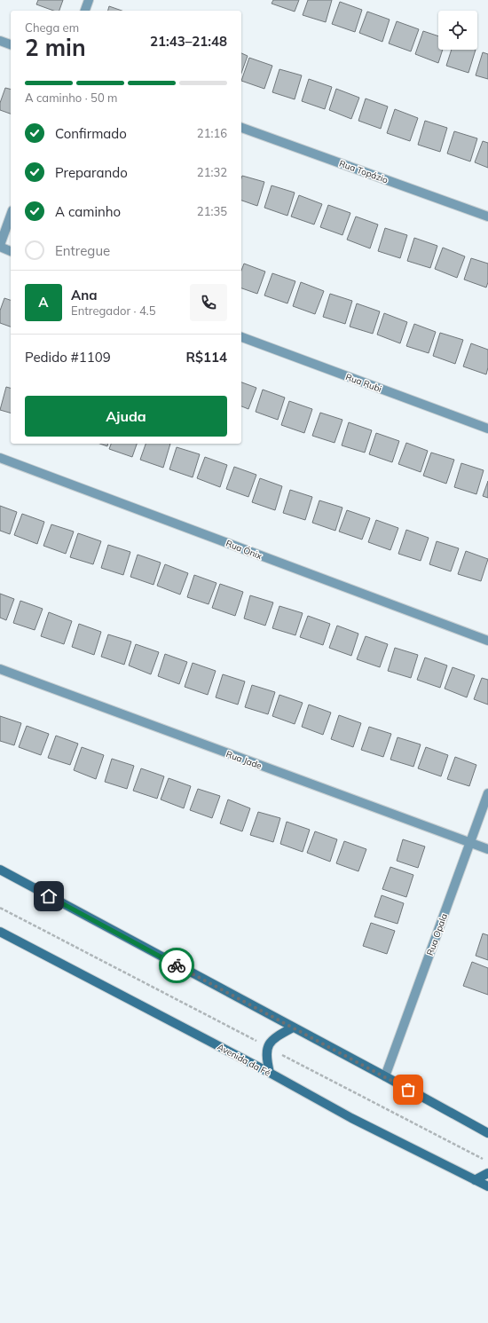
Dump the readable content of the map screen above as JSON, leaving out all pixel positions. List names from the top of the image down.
{
  "streets": {
    "main road": ["Avenida da Fé"],
    "street": [
      "Rua Topázio",
      "Rua Rubi",
      "Rua Ónix",
      "Rua Jade",
      "Rua Opala"
    ]
  },
  "crossings": [
    ["Rua Jade", "Rua Opala"]
  ],
  "page": {
    "heading": ["2 min", "Chega em", "21:43–21:48"],
    "panel": [
      "Ana",
      "Entregador · 4.5",
      "Pedido #1109",
      "R$114"
    ],
    "bar": "A caminho · 50 m",
    "list": [
      ["Confirmado", "21:16"],
      ["Preparando", "21:32"],
      ["A caminho", "21:35"],
      "Entregue"
    ],
    "round": "A",
    "buttons": "Ajuda"
  }
}
